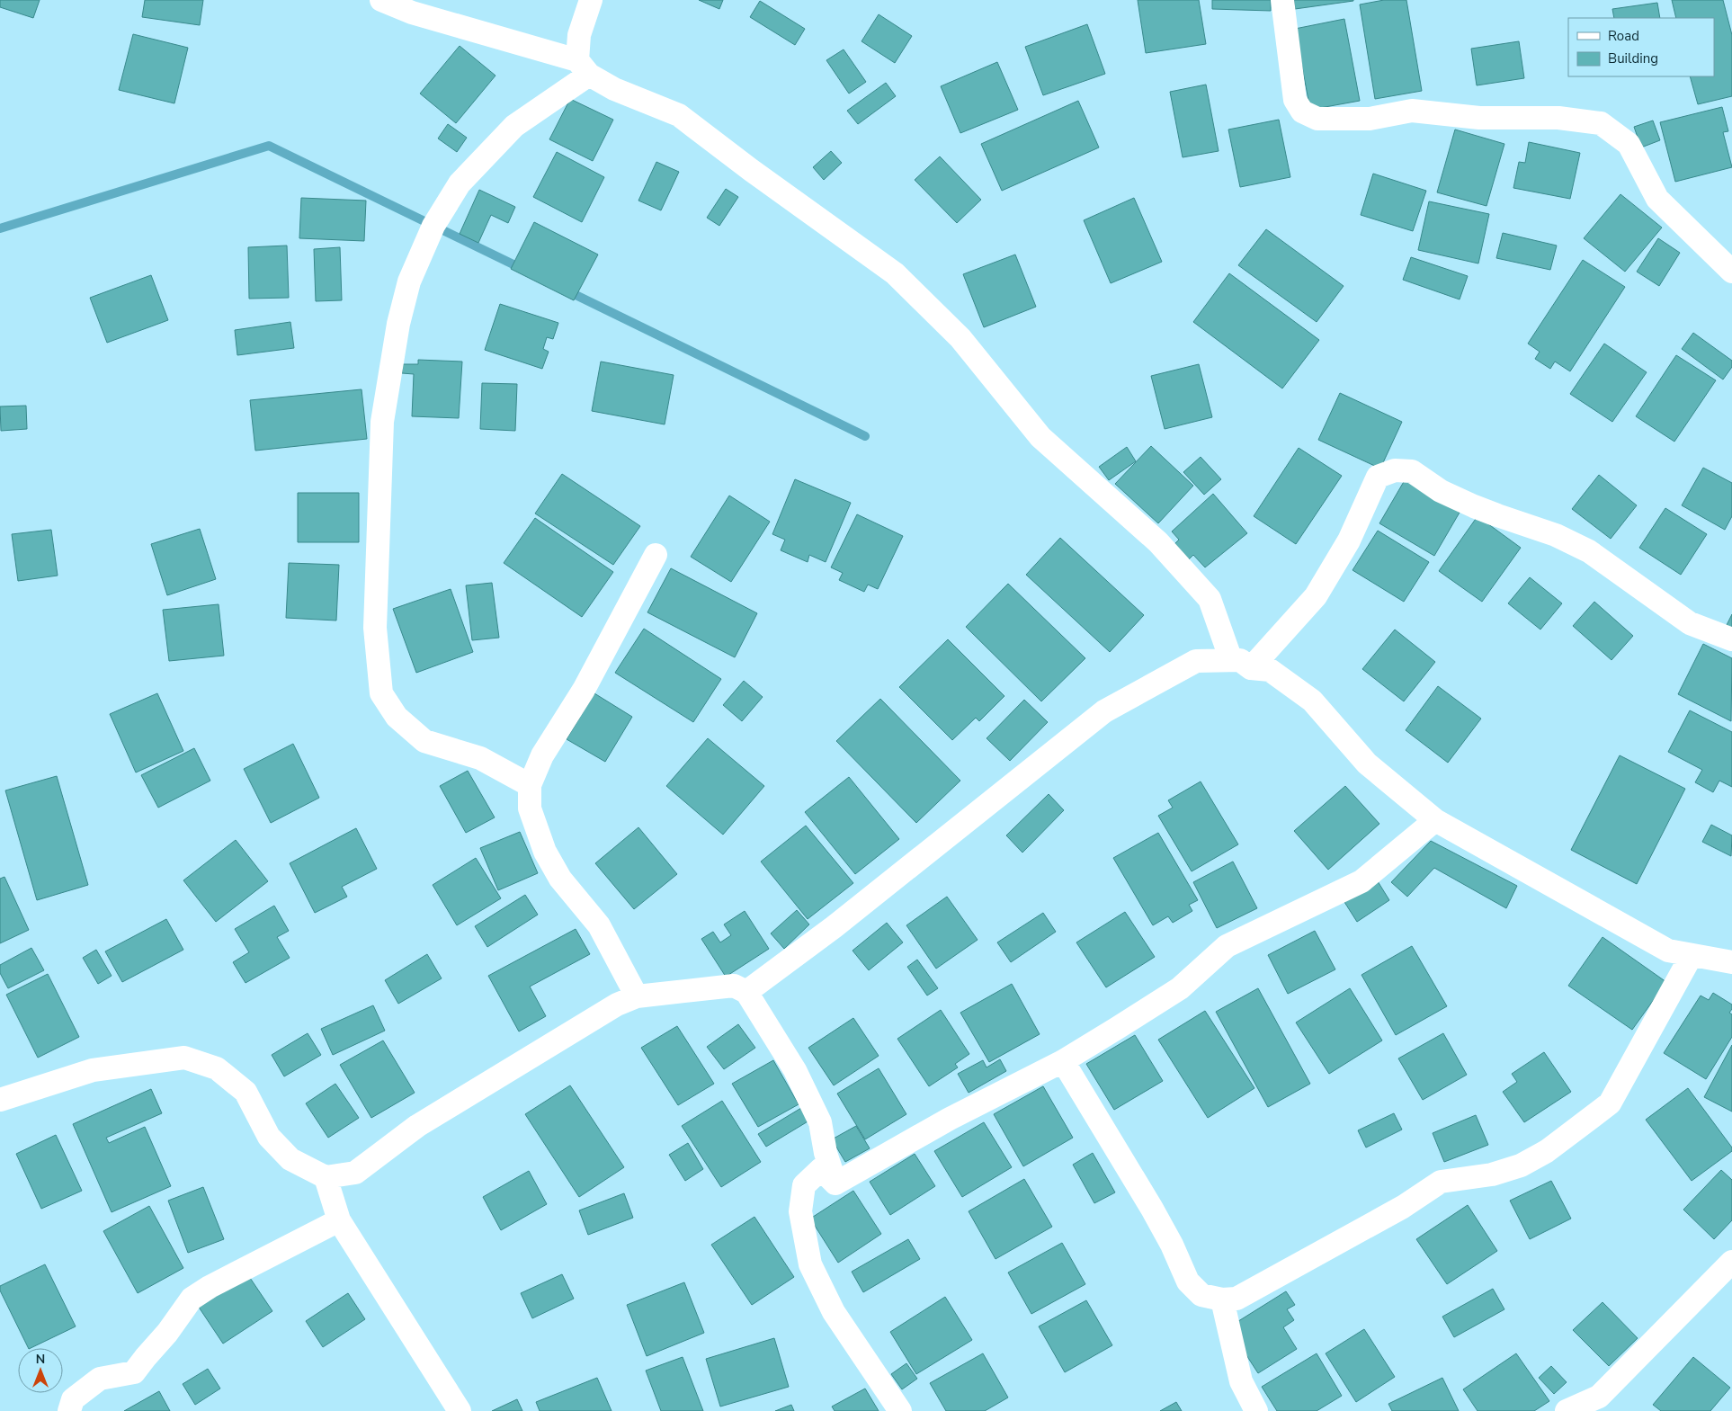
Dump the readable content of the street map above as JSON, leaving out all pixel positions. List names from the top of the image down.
{
  "legend": ["Road", "Building"],
  "north": "top"
}
